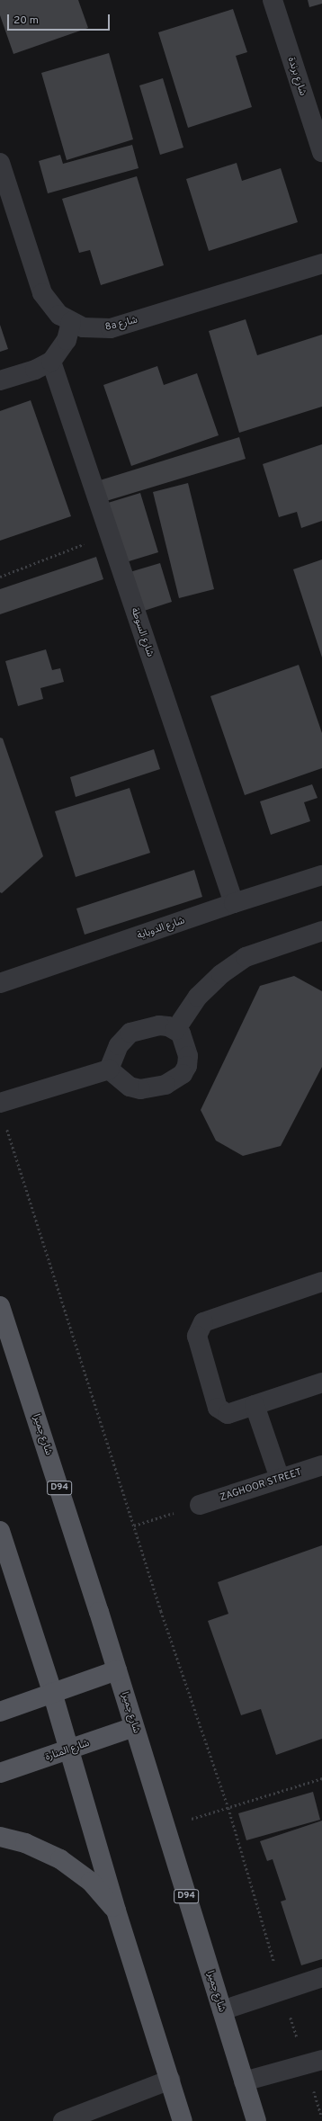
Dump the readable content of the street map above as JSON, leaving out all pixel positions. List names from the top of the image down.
{
  "streets": {
    "main road": ["شارع جميرا", "D94", "شارع المنارة"],
    "street": [
      "شارع برندة",
      "8a شارع",
      "شارع السوطة",
      "شارع الدوباية",
      "ZAGHOOR STREET"
    ]
  },
  "crossings": [
    ["شارع السوطة", "شارع الدوباية"],
    ["شارع جميرا", "شارع المنارة"]
  ],
  "scale_bar": "20 m"
}
